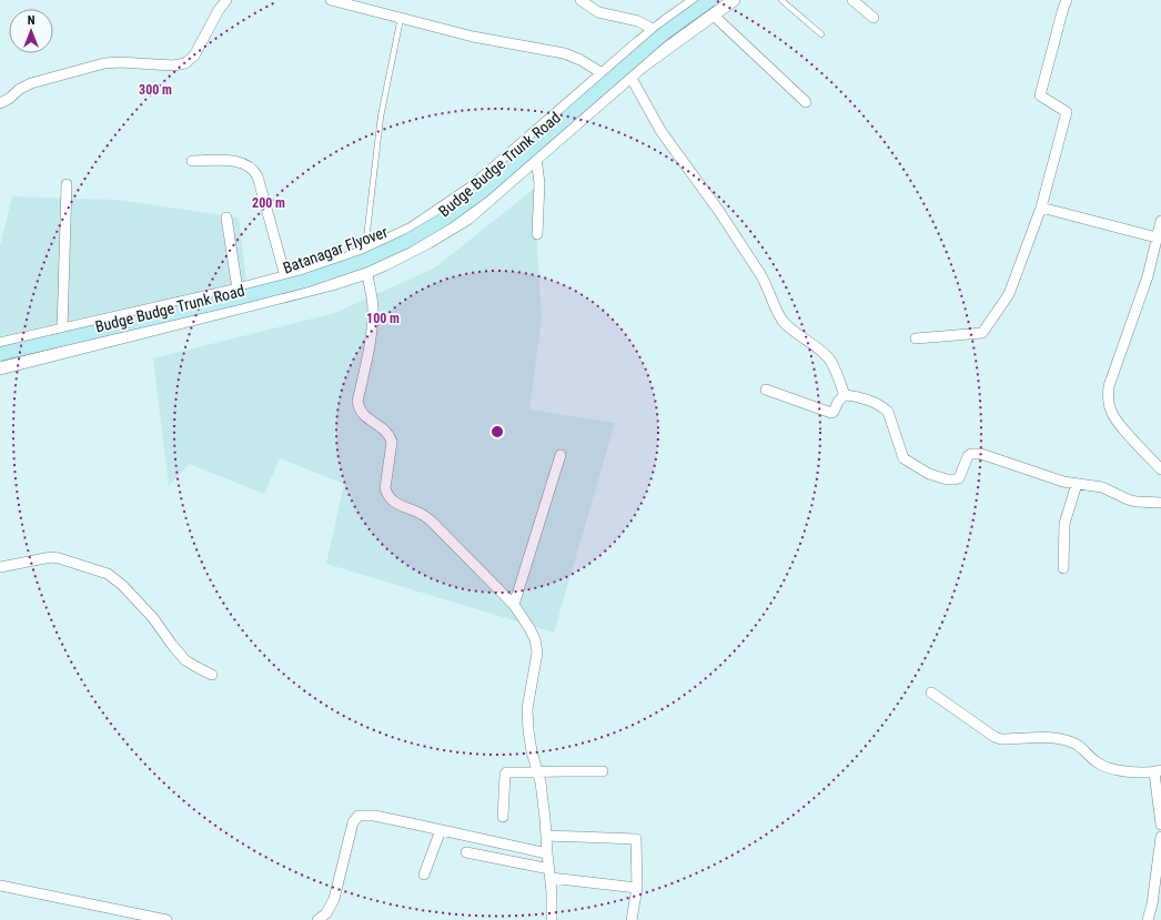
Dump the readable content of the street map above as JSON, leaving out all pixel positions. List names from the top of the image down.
{
  "streets": {
    "main road": ["Batanagar Flyover"],
    "street": ["Budge Budge Trunk Road"]
  },
  "north": "top",
  "rings": ["300 m", "200 m", "100 m"]
}
